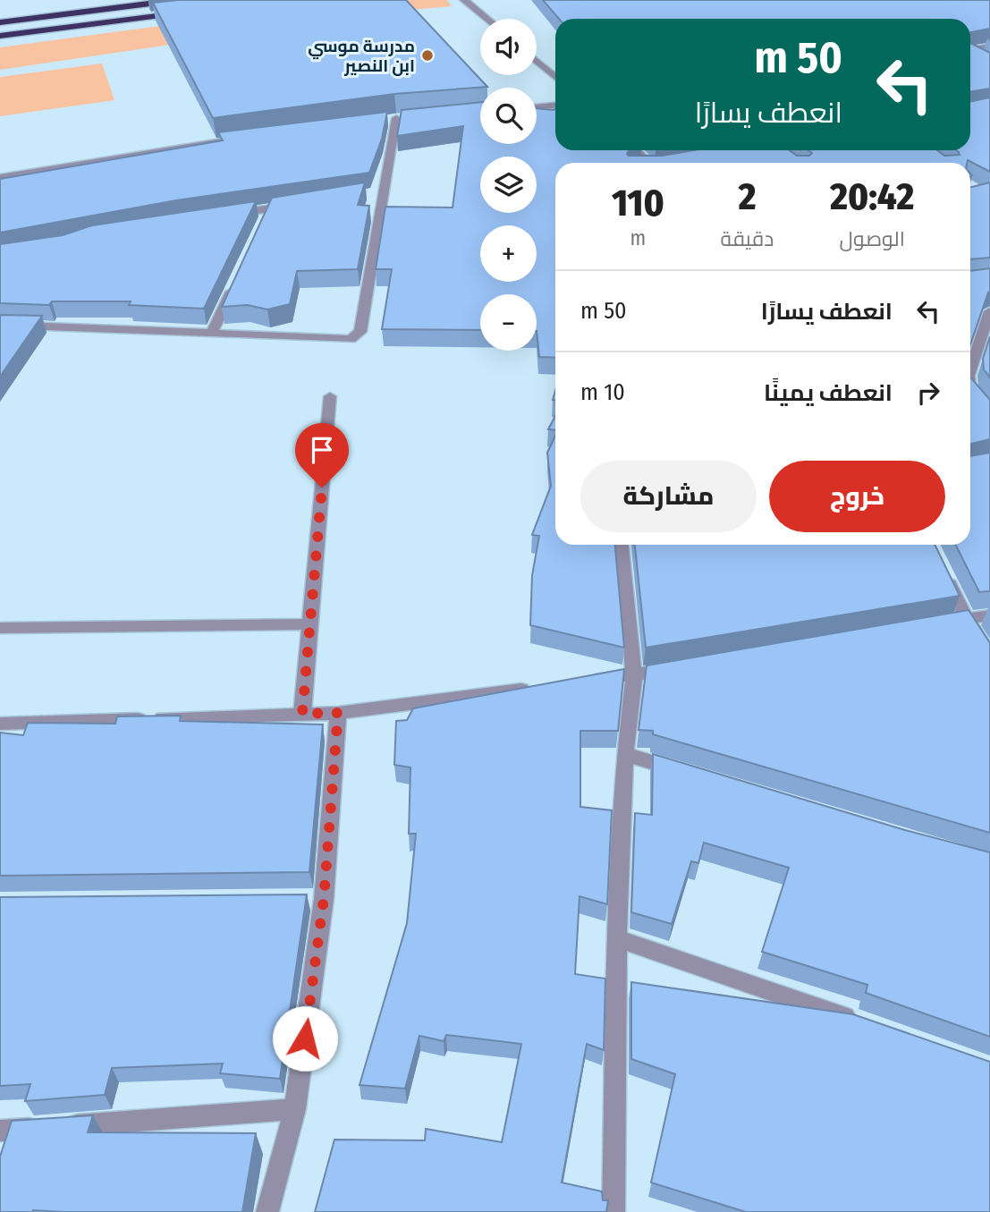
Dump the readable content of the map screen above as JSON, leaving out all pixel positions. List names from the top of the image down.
{
  "places": ["مدرسة موسي ابن النصير"],
  "page": {
    "map_buttons": ["+", "−"],
    "turn": ["50 m", "انعطف يسارًا"],
    "eta": [
      "20:42",
      "الوصول",
      "2",
      "دقيقة",
      "110",
      "m"
    ],
    "list": [
      {
        "name": "انعطف يسارًا",
        "value": "50 m"
      },
      {
        "name": "انعطف يمينًا",
        "value": "10 m"
      }
    ],
    "buttons": ["خروج", "مشاركة"]
  }
}
